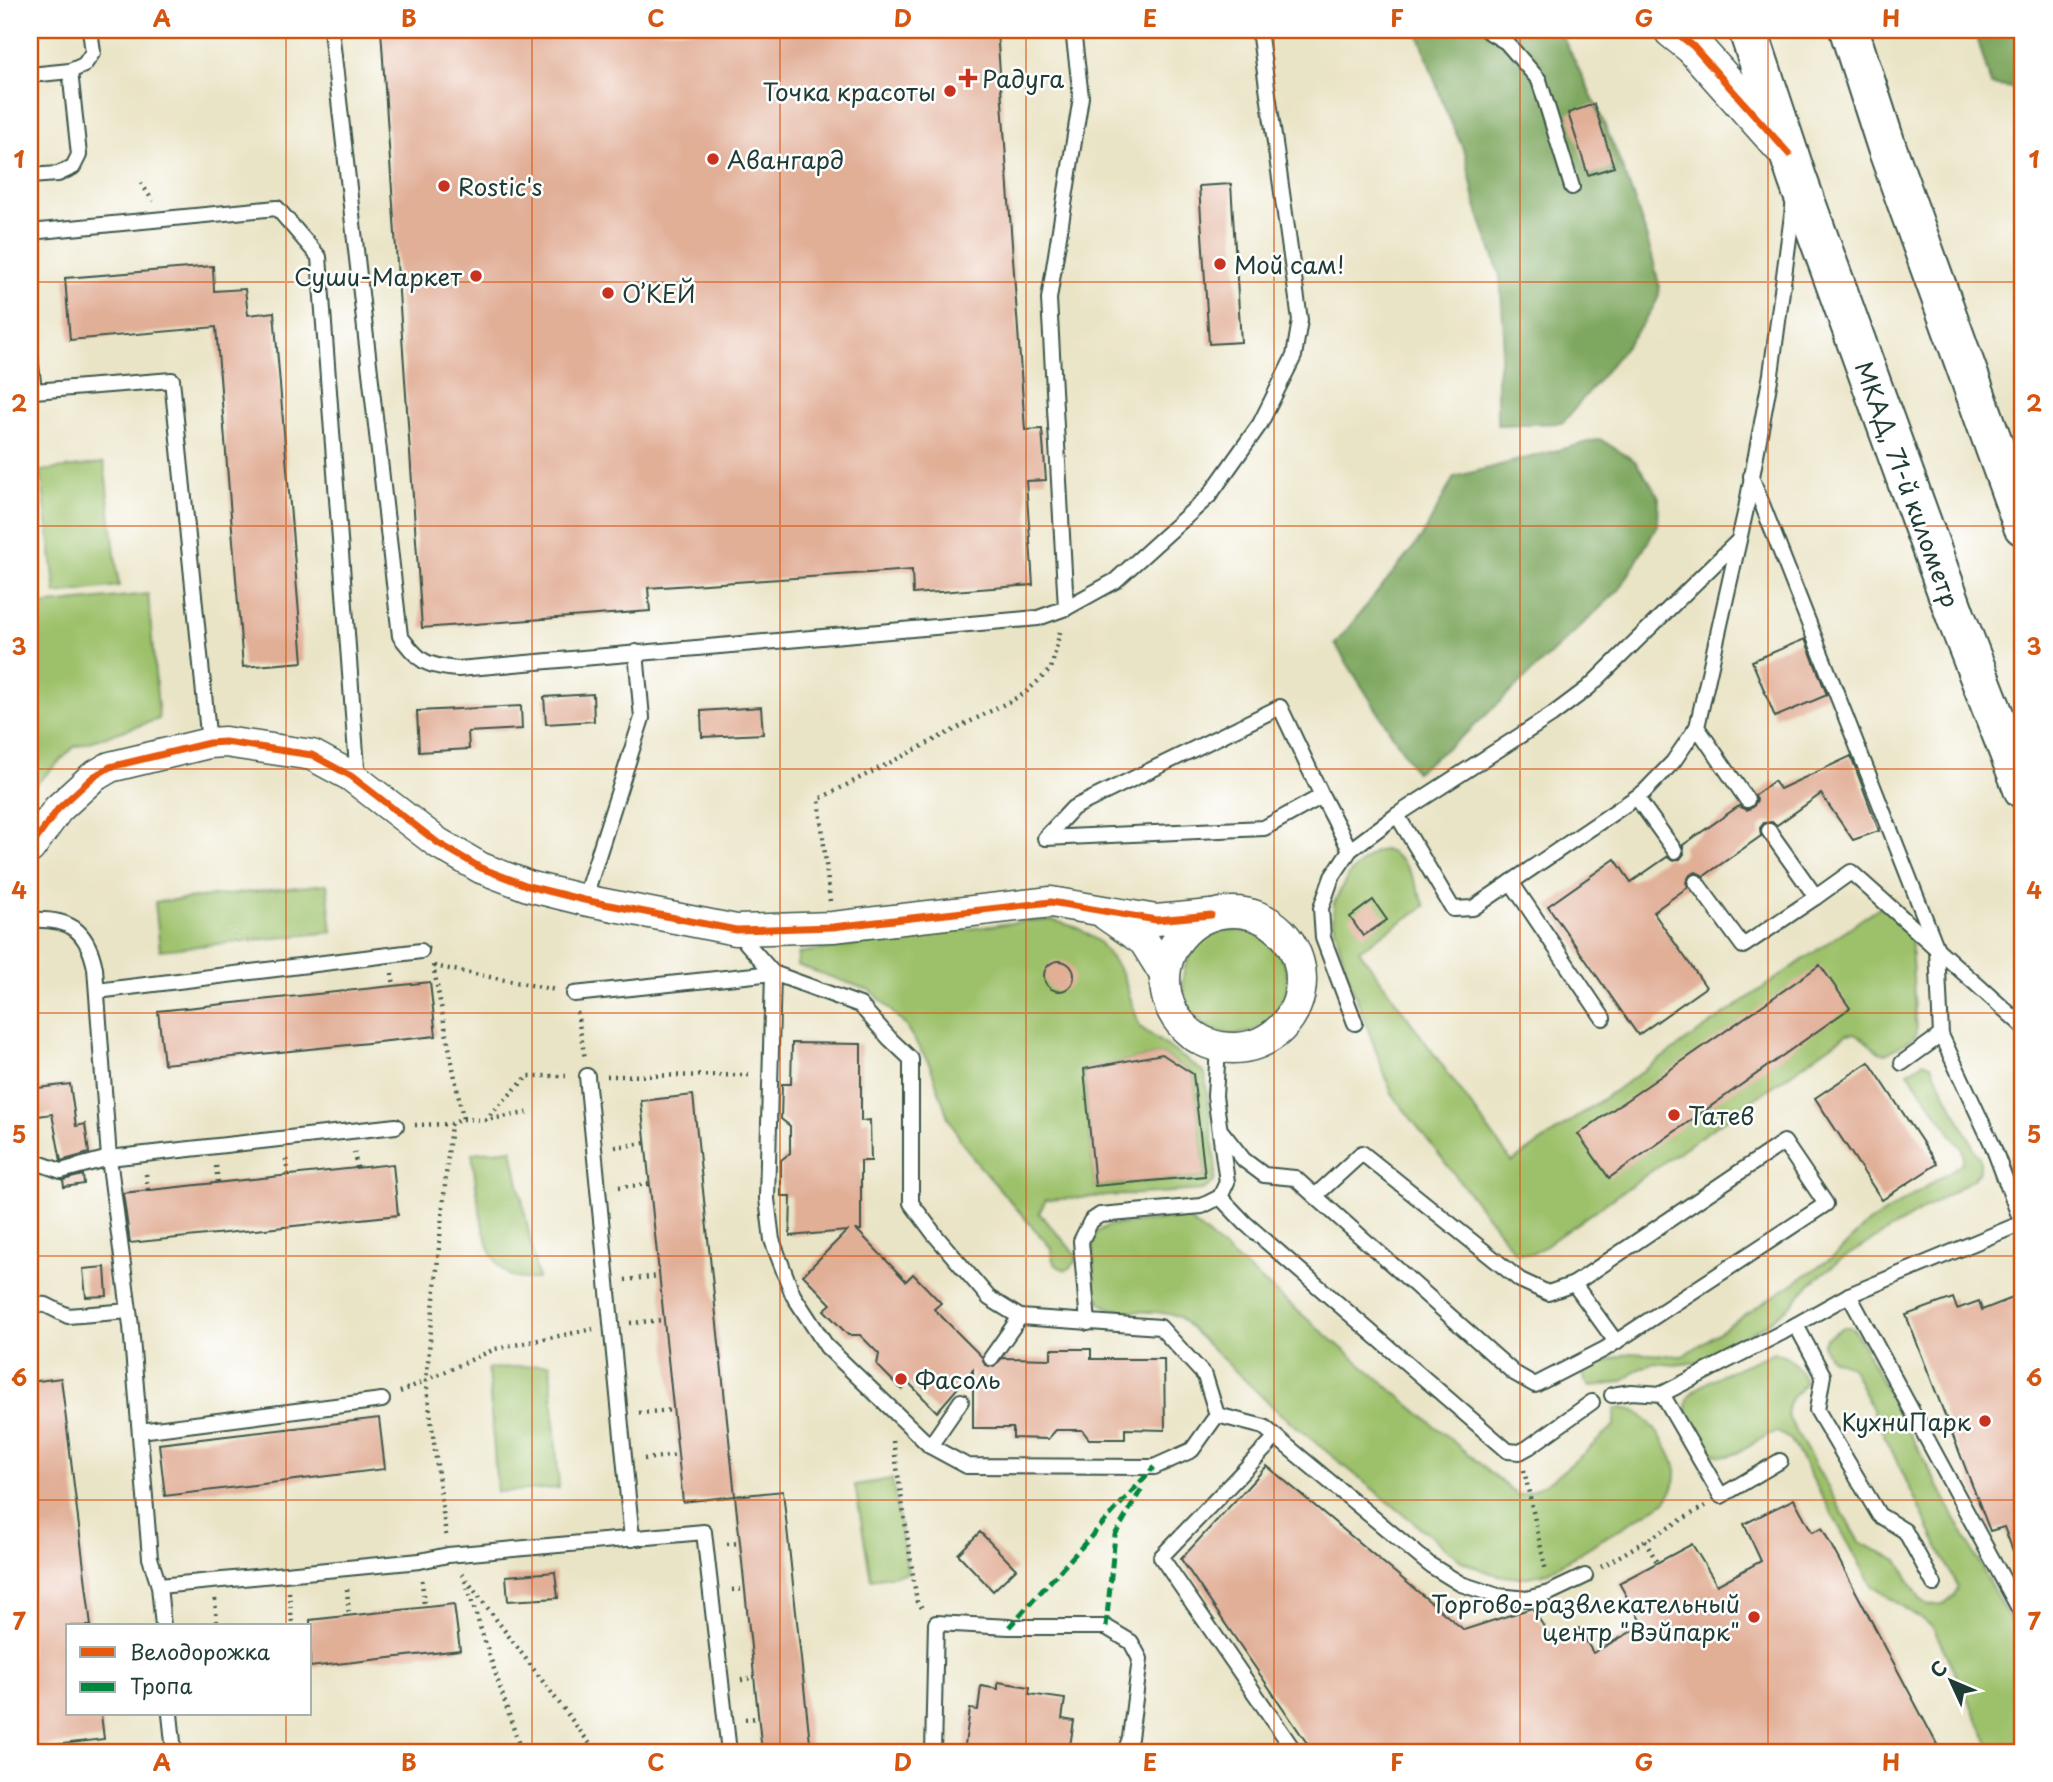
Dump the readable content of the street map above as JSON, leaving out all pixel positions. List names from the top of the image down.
{
  "streets": {
    "highway": ["МКАД, 71-й километр"]
  },
  "places": {
    "health": ["Радуга"],
    "other": [
      "Точка красоты",
      "Авангард",
      "Rostic's",
      "Мой сам!",
      "Суши-Маркет",
      "О’КЕЙ",
      "Татев",
      "Фасоль",
      "КухниПарк",
      "Торгово-развлекательный центр \"Вэйпарк\""
    ]
  },
  "legend": ["Велодорожка", "Тропа"],
  "north": "top left",
  "grid": {
    "columns": [
      "A",
      "B",
      "C",
      "D",
      "E",
      "F",
      "G",
      "H"
    ],
    "rows": [
      "1",
      "2",
      "3",
      "4",
      "5",
      "6",
      "7"
    ]
  }
}
